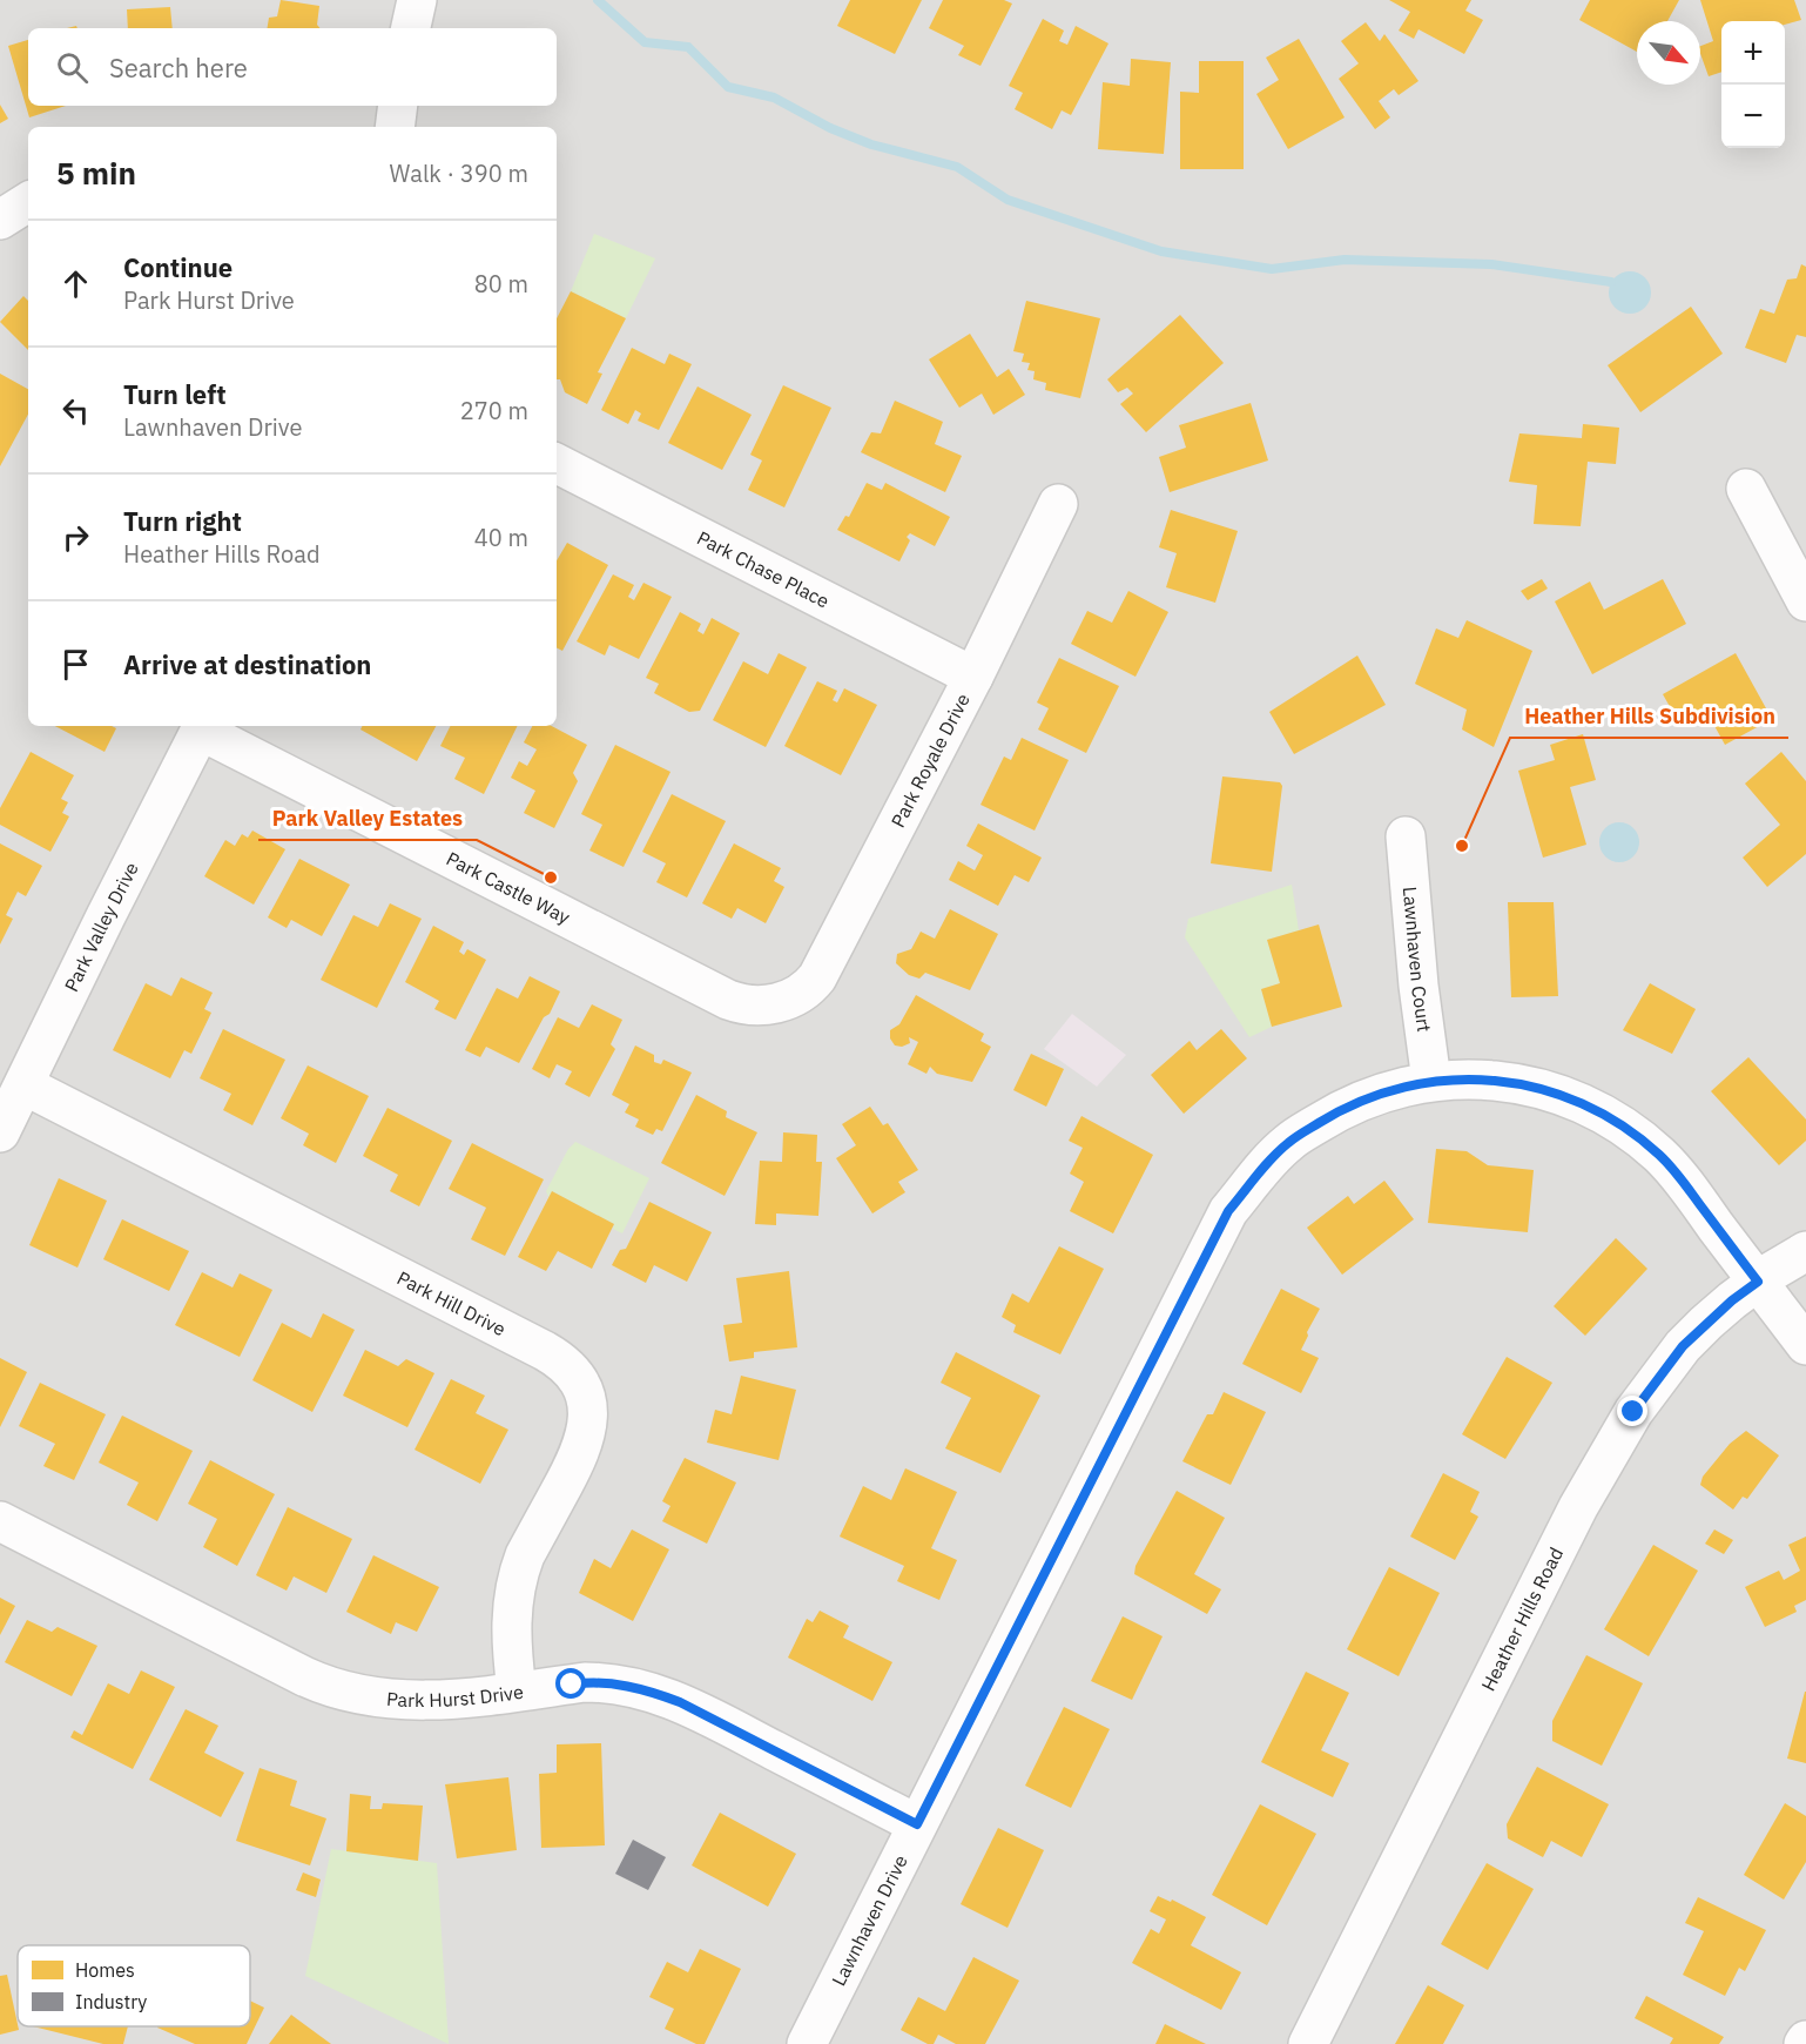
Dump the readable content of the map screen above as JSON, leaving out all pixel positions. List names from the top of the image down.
{
  "streets": {
    "street": [
      "Park Chase Place",
      "Park Royale Drive",
      "Park Castle Way",
      "Park Valley Drive",
      "Lawnhaven Court",
      "Park Hill Drive",
      "Heather Hills Road",
      "Park Hurst Drive",
      "Lawnhaven Drive"
    ]
  },
  "crossings": [
    ["Park Chase Place", "Park Royale Drive"],
    ["Park Royale Drive", "Park Castle Way"],
    ["Park Castle Way", "Park Valley Drive"],
    ["Park Valley Drive", "Park Hill Drive"],
    ["Lawnhaven Court", "Lawnhaven Drive"],
    ["Park Hill Drive", "Park Hurst Drive"],
    ["Heather Hills Road", "Lawnhaven Drive"],
    ["Park Hurst Drive", "Lawnhaven Drive"]
  ],
  "places": ["Heather Hills Subdivision", "Park Valley Estates"],
  "legend": ["Homes", "Industry"],
  "north": "bottom right",
  "page": {
    "map_buttons": ["+", "−"],
    "search": "Search here",
    "heading": ["5 min", "Walk · 390 m"],
    "list": [
      ["Continue", "Park Hurst Drive", "80 m"],
      ["Turn left", "Lawnhaven Drive", "270 m"],
      ["Turn right", "Heather Hills Road", "40 m"],
      "Arrive at destination"
    ]
  }
}
